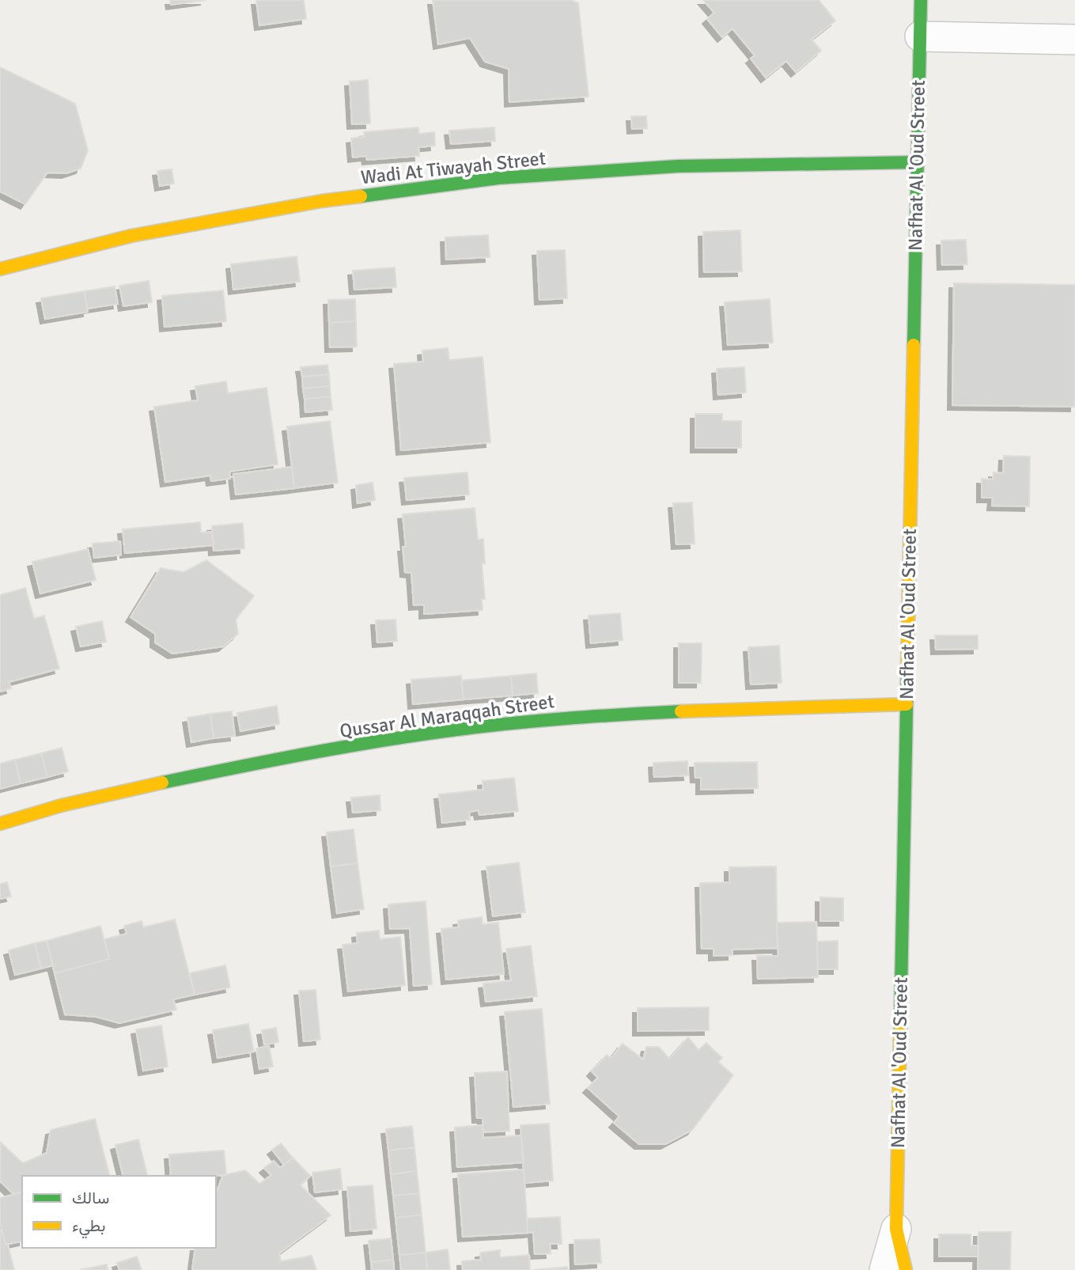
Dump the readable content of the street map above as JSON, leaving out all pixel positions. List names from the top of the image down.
{
  "streets": {
    "street": ["Nafhat Al 'Oud Street", "Wadi At Tiwayah Street", "Qussar Al Maraqqah Street"]
  },
  "crossings": [
    ["Nafhat Al 'Oud Street", "Wadi At Tiwayah Street"],
    ["Nafhat Al 'Oud Street", "Qussar Al Maraqqah Street"]
  ],
  "legend": ["سالك", "بطيء"]
}
